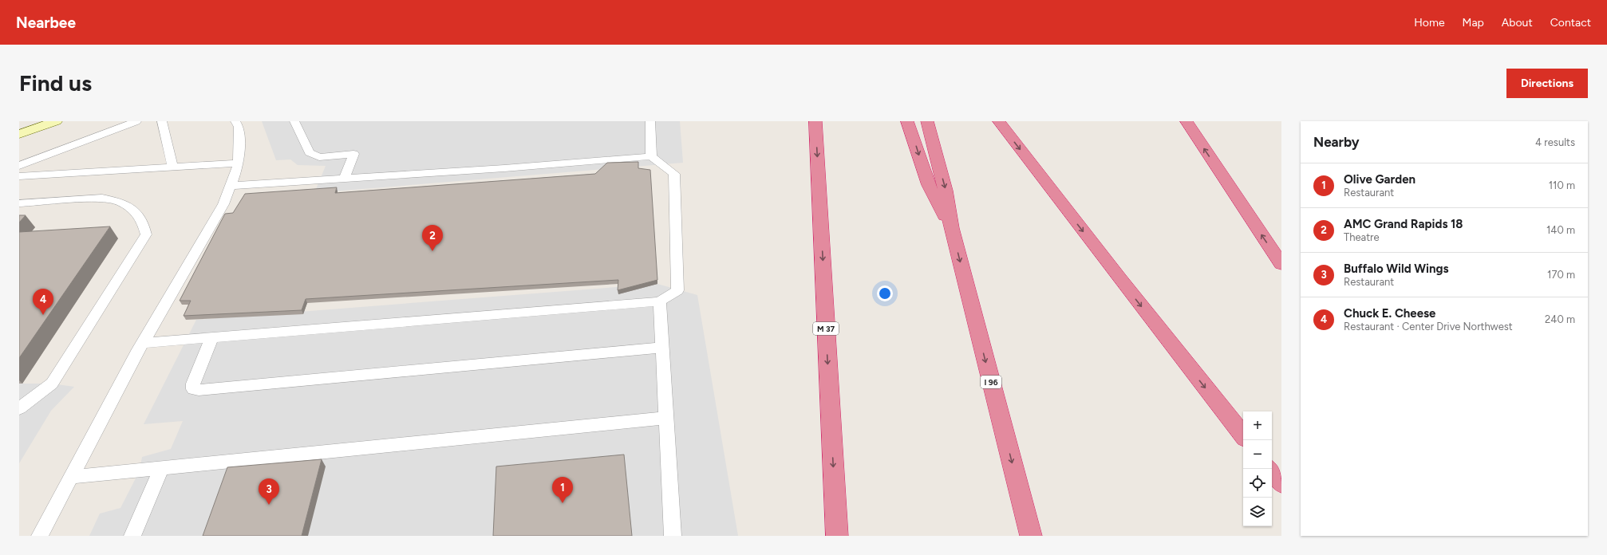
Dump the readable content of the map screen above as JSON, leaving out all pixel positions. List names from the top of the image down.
{
  "streets": {
    "highway": ["M 37", "I 96"]
  },
  "page": {
    "header": "Nearbee",
    "nav": [
      "Home",
      "Map",
      "About",
      "Contact"
    ],
    "buttons": "Directions",
    "title": "Find us",
    "heading": ["Nearby", "4 results"],
    "list": [
      {
        "mark": "1",
        "name": "Olive Garden",
        "note": "Restaurant",
        "value": "110 m"
      },
      {
        "mark": "2",
        "name": "AMC Grand Rapids 18",
        "note": "Theatre",
        "value": "140 m"
      },
      {
        "mark": "3",
        "name": "Buffalo Wild Wings",
        "note": "Restaurant",
        "value": "170 m"
      },
      {
        "mark": "4",
        "name": "Chuck E. Cheese",
        "note": "Restaurant · Center Drive Northwest",
        "value": "240 m"
      }
    ],
    "pins": [
      "2",
      "4",
      "1",
      "3"
    ],
    "map_buttons": ["+", "−"]
  }
}
